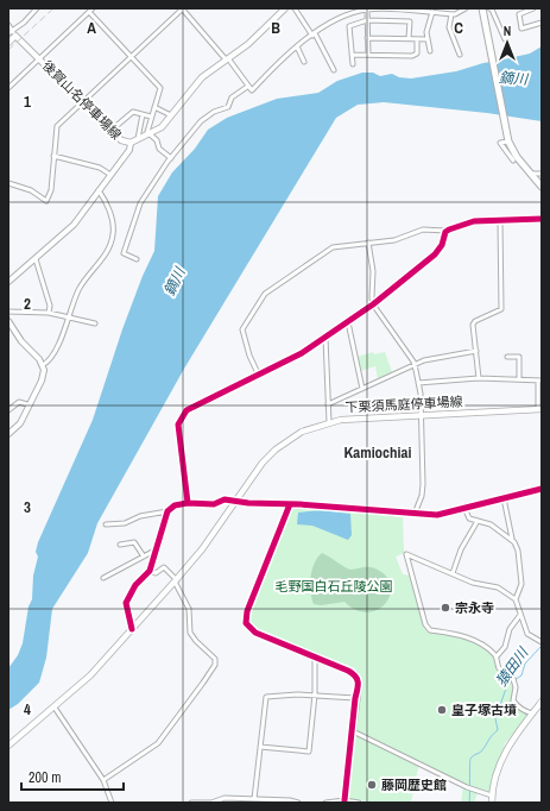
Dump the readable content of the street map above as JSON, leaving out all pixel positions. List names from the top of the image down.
{
  "streets": {
    "main road": ["後賀山名停車場線", "下栗須馬庭停車場線"]
  },
  "districts": ["Kamiochiai"],
  "water": ["鏑川", "猿田川"],
  "parks": ["毛野国白石丘陵公園"],
  "places": ["宗永寺", "皇子塚古墳", "藤岡歴史館"],
  "scale_bar": "200 m",
  "north": "top",
  "grid": {
    "columns": ["A", "B", "C"],
    "rows": [
      "1",
      "2",
      "3",
      "4"
    ]
  }
}
